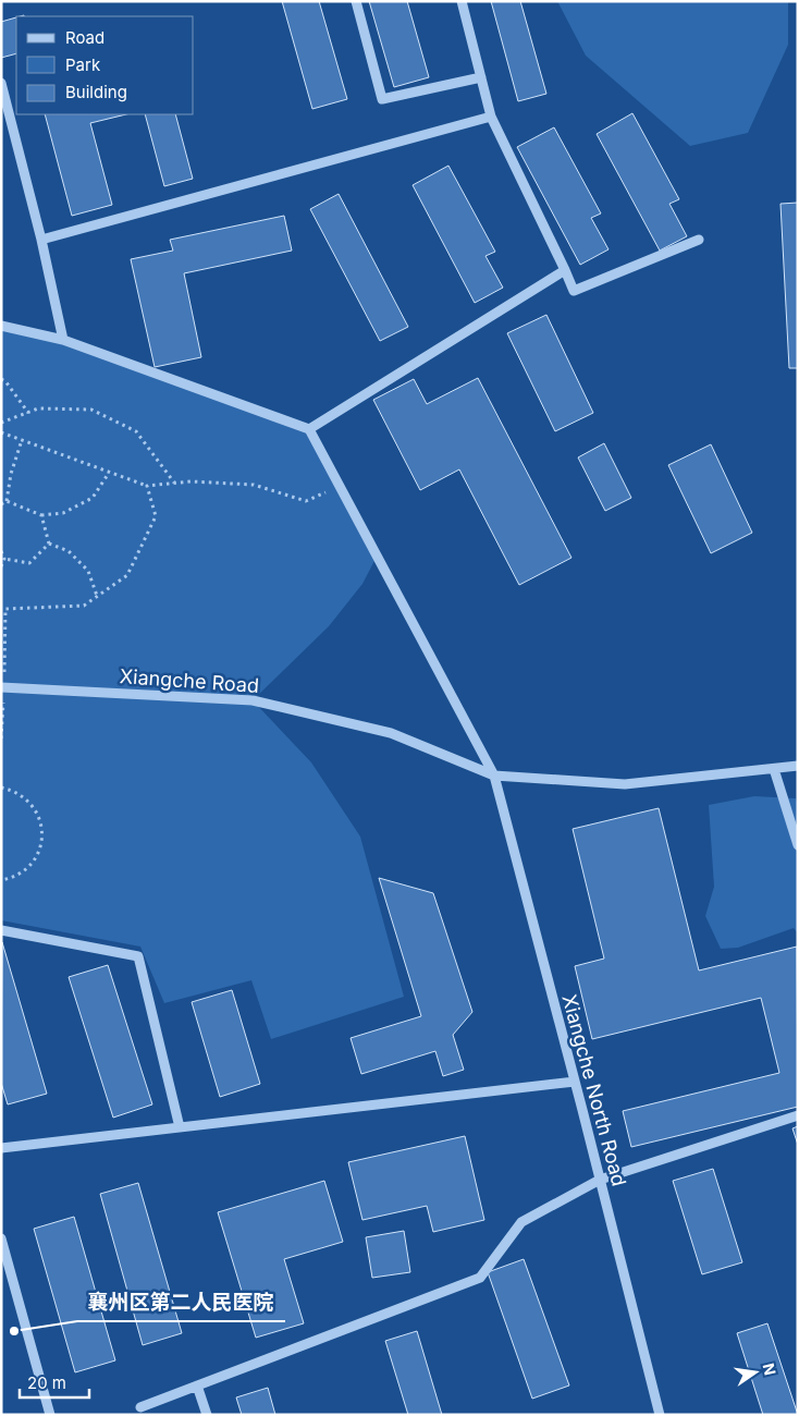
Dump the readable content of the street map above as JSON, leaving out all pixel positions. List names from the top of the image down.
{
  "streets": {
    "street": ["Xiangche Road", "Xiangche North Road"]
  },
  "crossings": [
    ["Xiangche Road", "Xiangche North Road"]
  ],
  "places": ["襄州区第二人民医院"],
  "legend": ["Road", "Park", "Building"],
  "scale_bar": "20 m",
  "north": "right"
}
